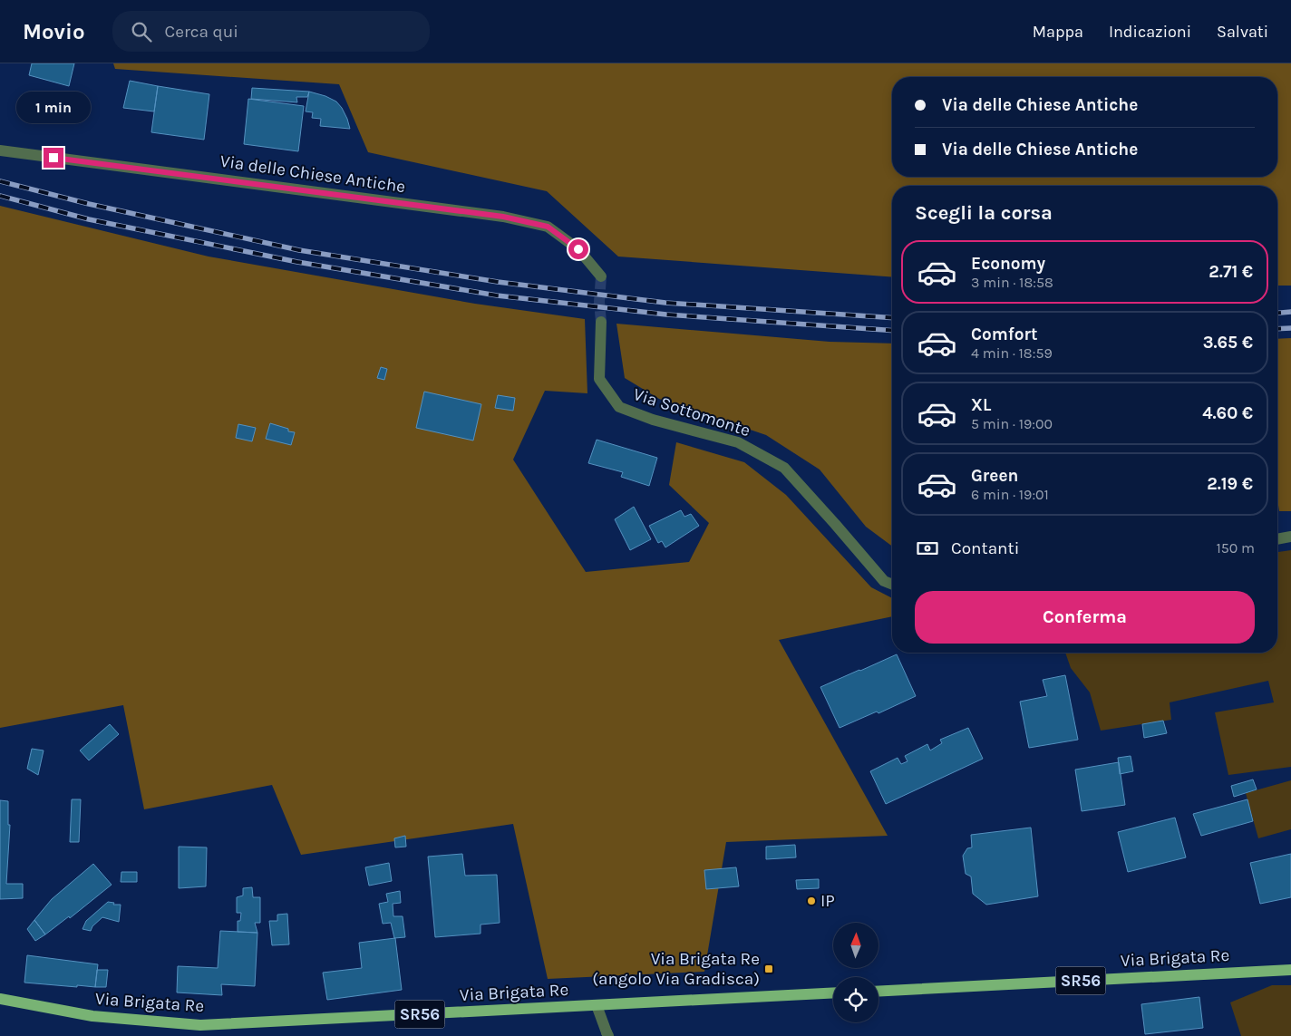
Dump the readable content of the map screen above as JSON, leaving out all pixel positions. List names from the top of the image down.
{
  "streets": {
    "main road": ["Via Brigata Re", "SR56"],
    "street": ["Via delle Chiese Antiche", "Via Sottomonte"]
  },
  "places": {
    "other": ["IP"],
    "transit": ["Via Brigata Re (angolo Via Gradisca)"]
  },
  "north": "top",
  "page": {
    "header": "Movio",
    "search": "Cerca qui",
    "nav": ["Mappa", "Indicazioni", "Salvati"],
    "banner": ["Via delle Chiese Antiche", "Via delle Chiese Antiche"],
    "bubble": "1 min",
    "heading": "Scegli la corsa",
    "list": [
      {
        "name": "Economy",
        "note": "3 min · 18:58",
        "value": "2.71 €"
      },
      {
        "name": "Comfort",
        "note": "4 min · 18:59",
        "value": "3.65 €"
      },
      {
        "name": "XL",
        "note": "5 min · 19:00",
        "value": "4.60 €"
      },
      {
        "name": "Green",
        "note": "6 min · 19:01",
        "value": "2.19 €"
      }
    ],
    "pay": ["Contanti", "150 m"],
    "buttons": "Conferma"
  }
}
